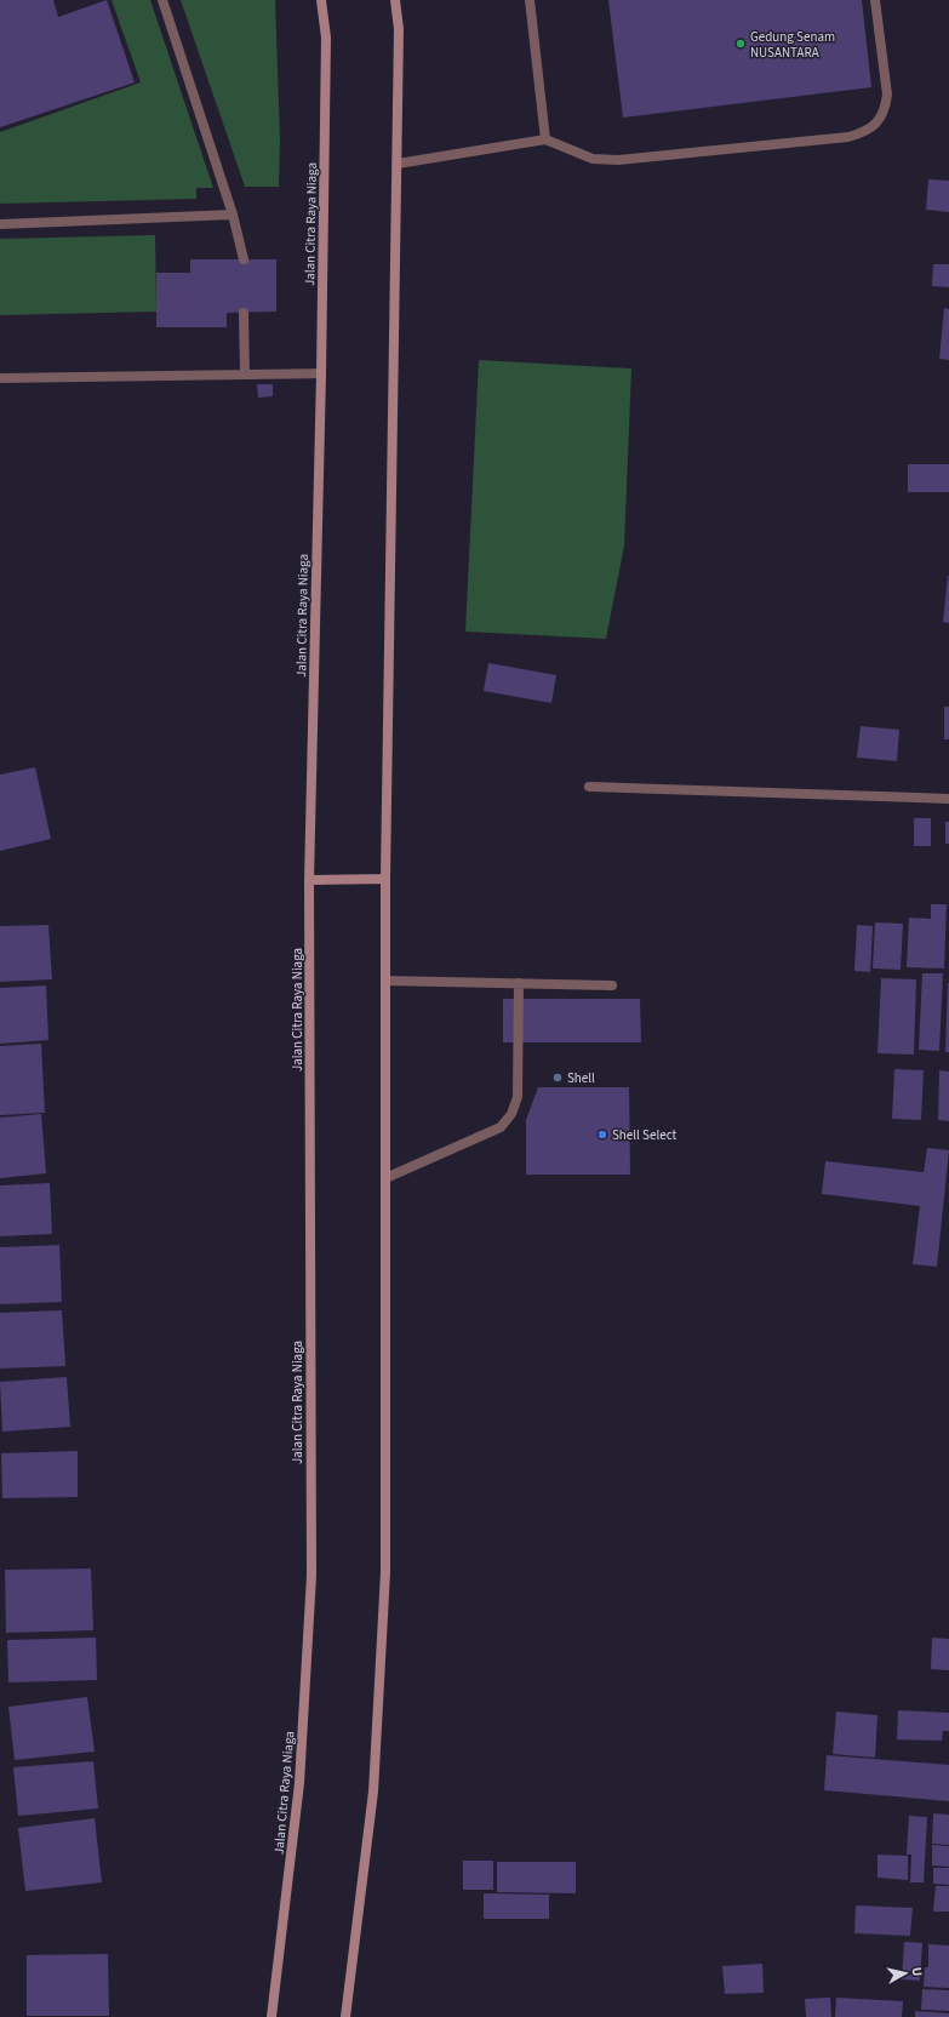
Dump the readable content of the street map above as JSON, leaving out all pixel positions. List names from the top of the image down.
{
  "streets": {
    "street": ["Jalan Citra Raya Niaga"]
  },
  "places": ["Gedung Senam NUSANTARA", "Shell", "Shell Select"],
  "north": "right"
}
